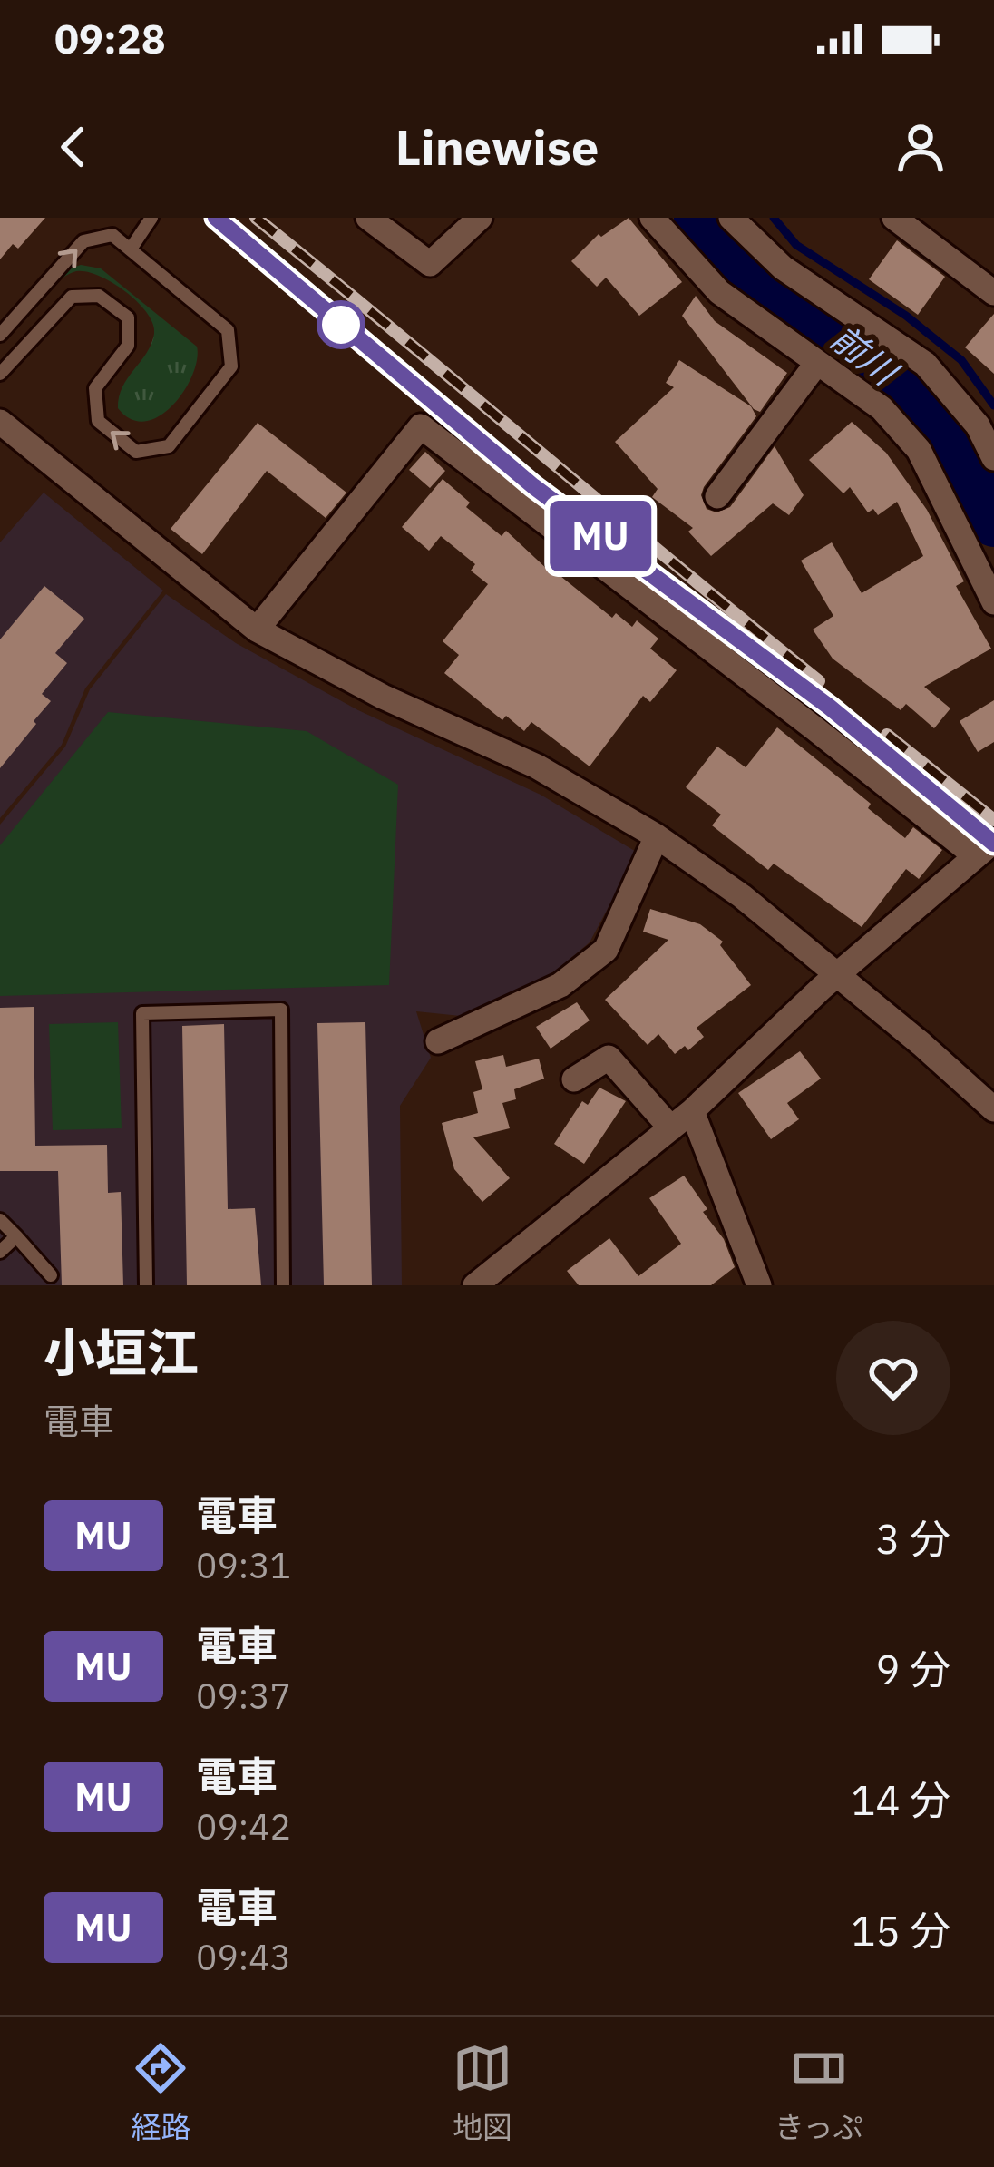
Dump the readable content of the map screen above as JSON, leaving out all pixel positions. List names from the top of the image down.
{
  "water": ["前川"],
  "page": {
    "status": "09:28",
    "header": "Linewise",
    "on_map": "MU",
    "heading": ["小垣江", "電車"],
    "list": [
      {
        "mark": "MU",
        "name": "電車",
        "note": "09:31",
        "value": "3 分"
      },
      {
        "mark": "MU",
        "name": "電車",
        "note": "09:37",
        "value": "9 分"
      },
      {
        "mark": "MU",
        "name": "電車",
        "note": "09:42",
        "value": "14 分"
      },
      {
        "mark": "MU",
        "name": "電車",
        "note": "09:43",
        "value": "15 分"
      }
    ],
    "tabs": ["経路", "地図", "きっぷ"]
  }
}
